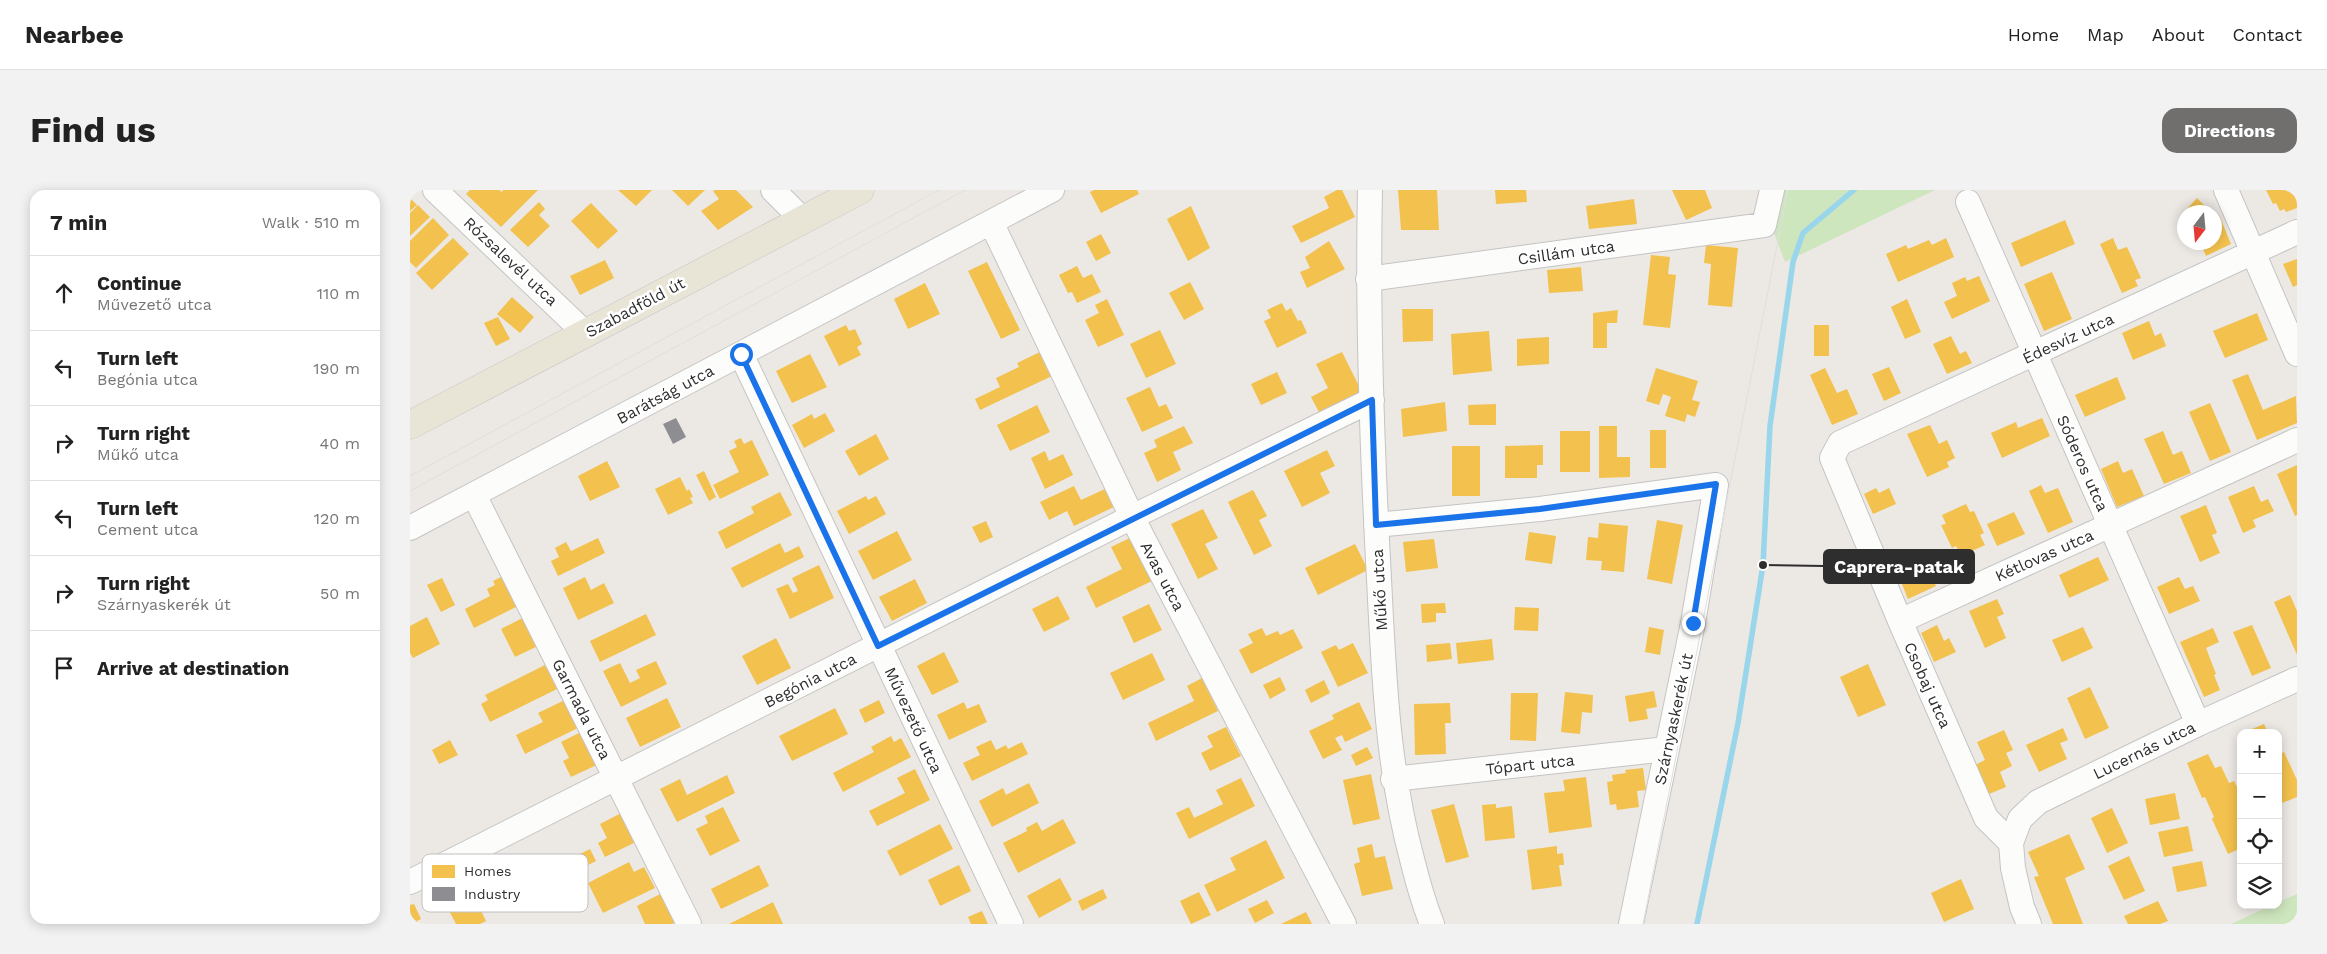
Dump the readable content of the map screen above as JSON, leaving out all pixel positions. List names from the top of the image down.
{
  "streets": {
    "main road": ["Szabadföld út"],
    "street": [
      "Csillám utca",
      "Rózsalevél utca",
      "Édesvíz utca",
      "Barátság utca",
      "Sóderos utca",
      "Kétlovas utca",
      "Avas utca",
      "Műkő utca",
      "Begónia utca",
      "Csobaj utca",
      "Garmada utca",
      "Szárnyaskerék út",
      "Művezető utca",
      "Lucernás utca",
      "Tópart utca"
    ]
  },
  "crossings": [
    ["Csillám utca", "Műkő utca"],
    ["Rózsalevél utca", "Szabadföld út"],
    ["Édesvíz utca", "Sóderos utca"],
    ["Édesvíz utca", "Csobaj utca"],
    ["Barátság utca", "Avas utca"],
    ["Barátság utca", "Garmada utca"],
    ["Barátság utca", "Művezető utca"],
    ["Sóderos utca", "Kétlovas utca"],
    ["Sóderos utca", "Lucernás utca"],
    ["Kétlovas utca", "Csobaj utca"],
    ["Avas utca", "Begónia utca"],
    ["Műkő utca", "Begónia utca"],
    ["Műkő utca", "Szárnyaskerék út"],
    ["Műkő utca", "Tópart utca"],
    ["Begónia utca", "Garmada utca"],
    ["Begónia utca", "Művezető utca"],
    ["Csobaj utca", "Lucernás utca"],
    ["Szárnyaskerék út", "Tópart utca"]
  ],
  "places": ["Caprera-patak"],
  "legend": ["Homes", "Industry"],
  "north": "bottom",
  "page": {
    "header": "Nearbee",
    "nav": [
      "Home",
      "Map",
      "About",
      "Contact"
    ],
    "buttons": "Directions",
    "title": "Find us",
    "heading": ["7 min", "Walk · 510 m"],
    "list": [
      ["Continue", "Művezető utca", "110 m"],
      ["Turn left", "Begónia utca", "190 m"],
      ["Turn right", "Műkő utca", "40 m"],
      ["Turn left", "Cement utca", "120 m"],
      ["Turn right", "Szárnyaskerék út", "50 m"],
      "Arrive at destination"
    ],
    "map_buttons": ["+", "−"]
  }
}
